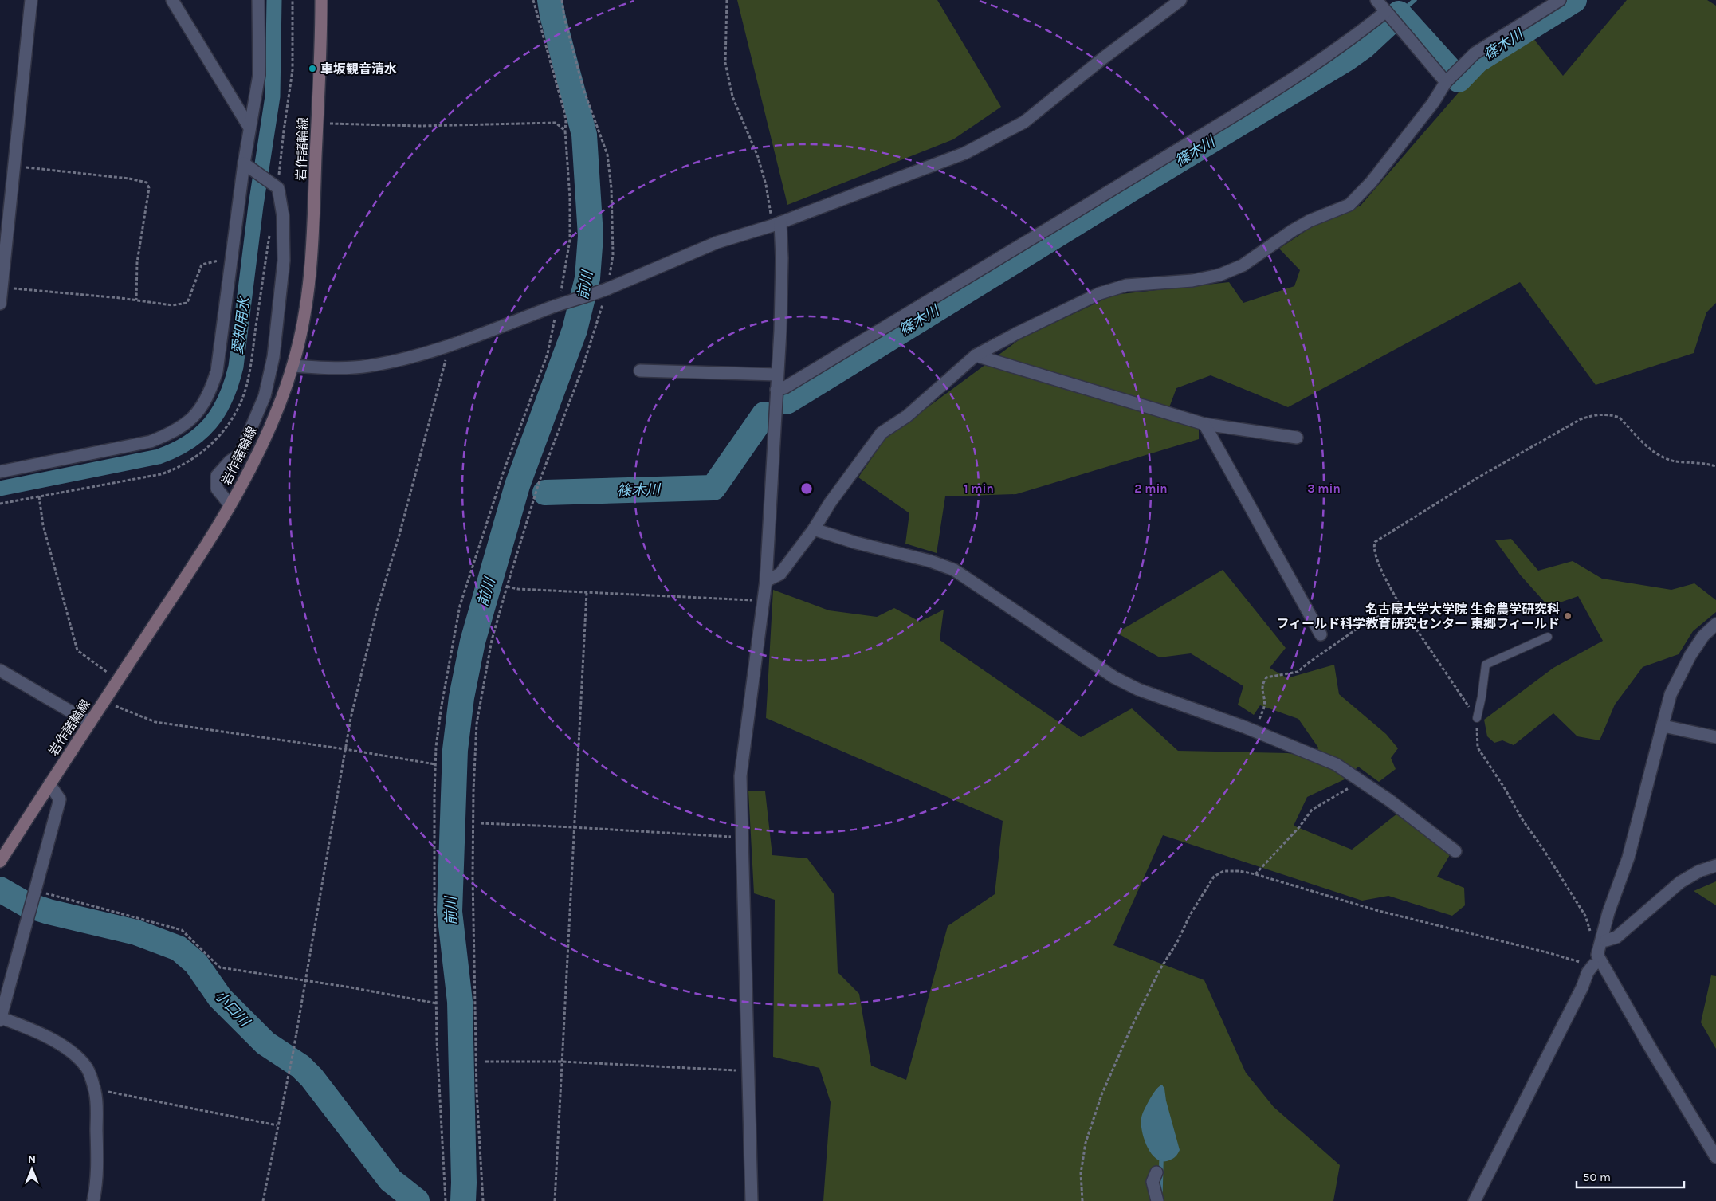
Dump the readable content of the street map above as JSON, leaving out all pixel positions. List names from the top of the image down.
{
  "streets": {
    "main road": ["岩作諸輪線"]
  },
  "water": [
    "篠木川",
    "前川",
    "愛知用水",
    "小口川"
  ],
  "places": ["車坂観音清水", "名古屋大学大学院 生命農学研究科 フィールド科学教育研究センター 東郷フィールド"],
  "scale_bar": "50 m",
  "north": "top",
  "rings": ["1 min", "2 min", "3 min"]
}
